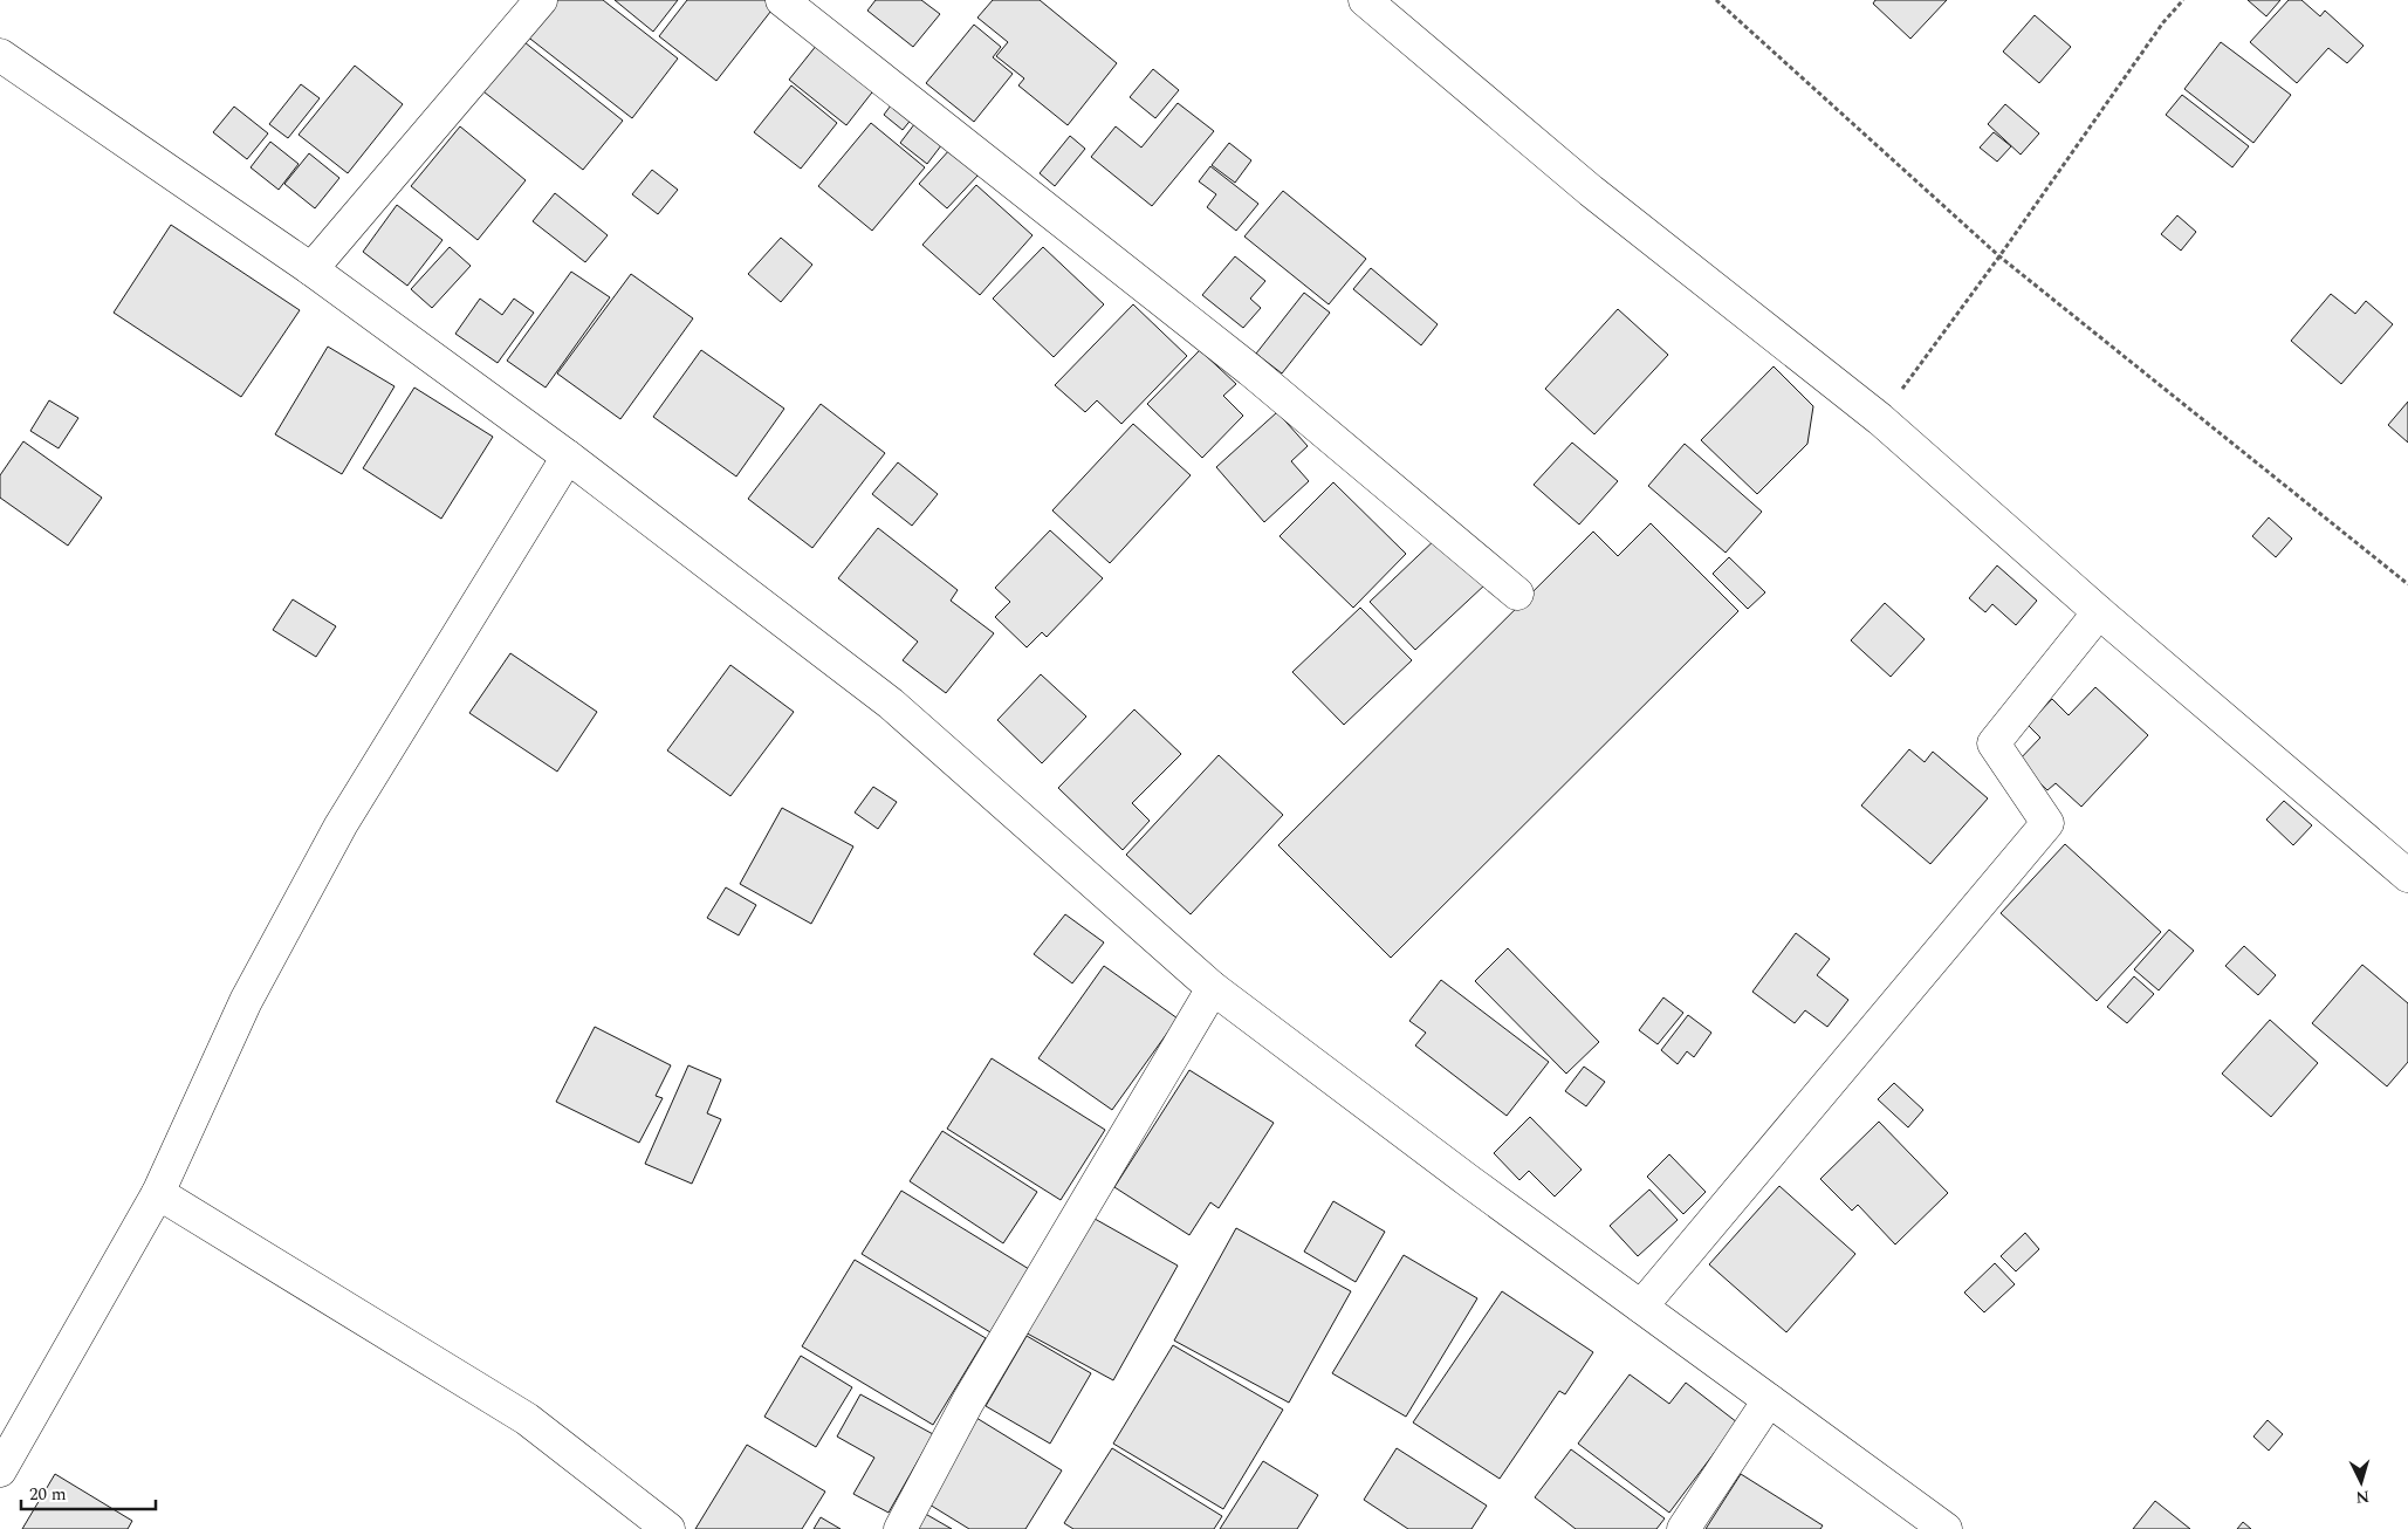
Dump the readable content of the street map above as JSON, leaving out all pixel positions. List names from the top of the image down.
{
  "scale_bar": "20 m",
  "north": "bottom"
}
